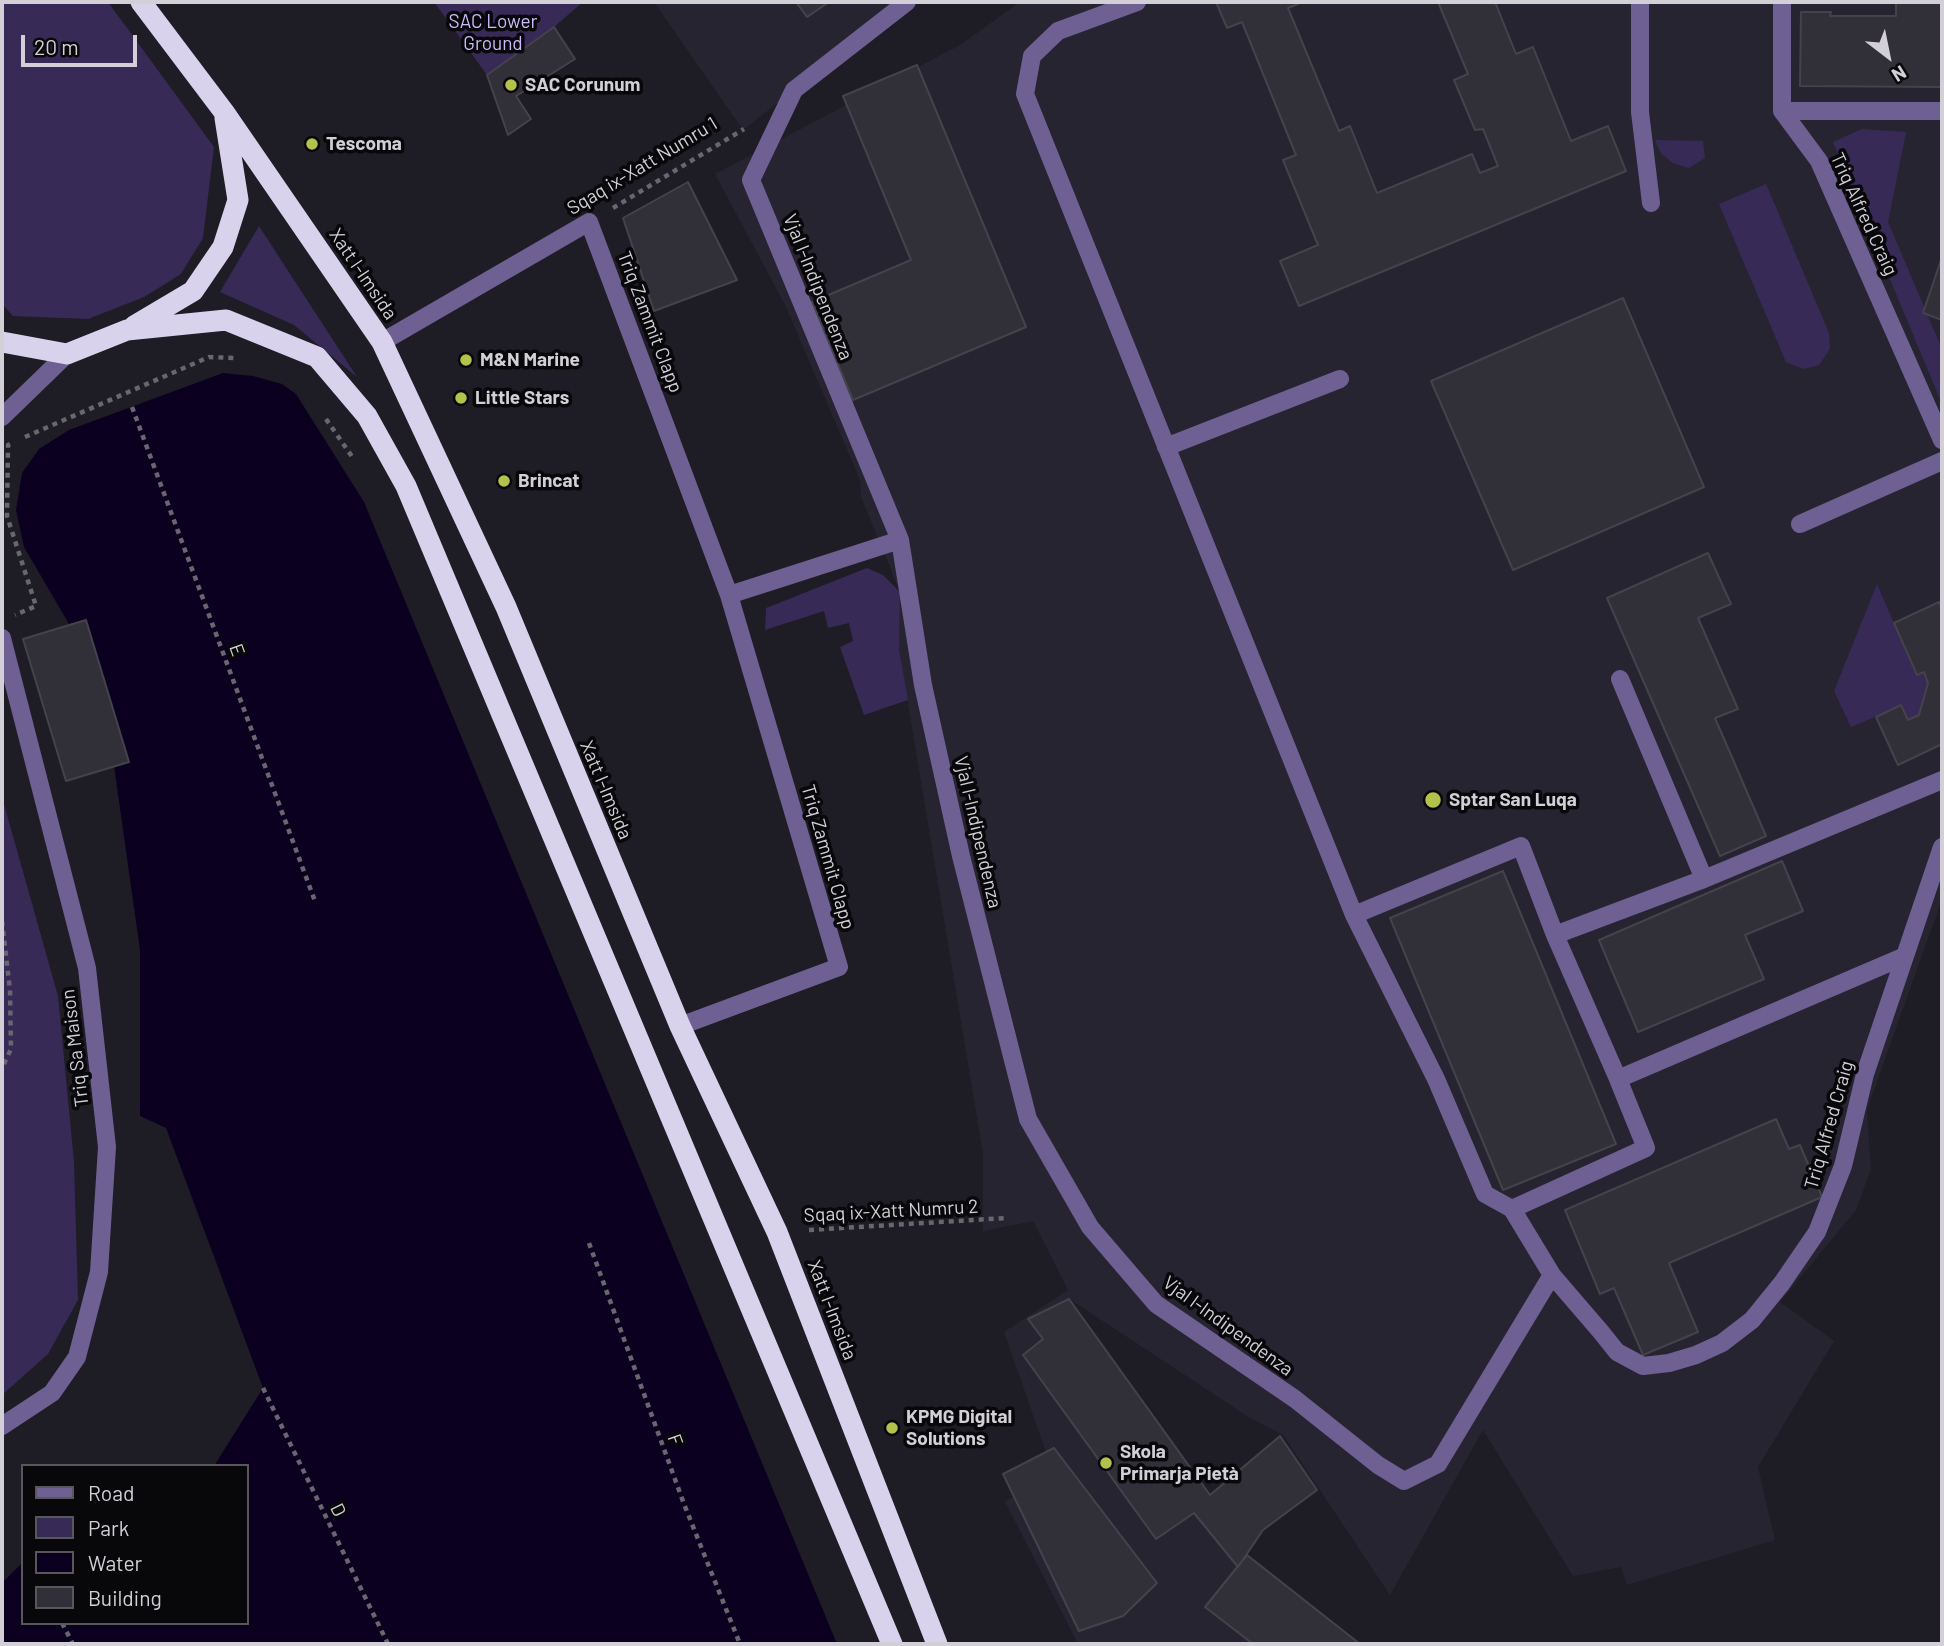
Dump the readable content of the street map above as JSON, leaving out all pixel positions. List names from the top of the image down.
{
  "streets": {
    "highway": ["Xatt l-Imsida"],
    "street": [
      "Sqaq ix-Xatt Numru 1",
      "Triq Alfred Craig",
      "Vjal l-Indipendenza",
      "Triq Zammit Clapp",
      "Triq Sa Maison"
    ],
    "path": [
      "E",
      "Sqaq ix-Xatt Numru 2",
      "F",
      "D"
    ]
  },
  "crossings": [
    ["Sqaq ix-Xatt Numru 1", "Xatt l-Imsida"],
    ["Sqaq ix-Xatt Numru 1", "Triq Zammit Clapp"],
    ["Triq Alfred Craig", "Vjal l-Indipendenza"],
    ["Xatt l-Imsida", "Triq Zammit Clapp"],
    ["Xatt l-Imsida", "Sqaq ix-Xatt Numru 2"]
  ],
  "parks": ["SAC Lower Ground"],
  "places": [
    "SAC Corunum",
    "Tescoma",
    "M&N Marine",
    "Little Stars",
    "Brincat",
    "Sptar San Luqa",
    "KPMG Digital Solutions",
    "Skola Primarja Pietà"
  ],
  "legend": [
    "Road",
    "Park",
    "Water",
    "Building"
  ],
  "scale_bar": "20 m",
  "north": "bottom right"
}
